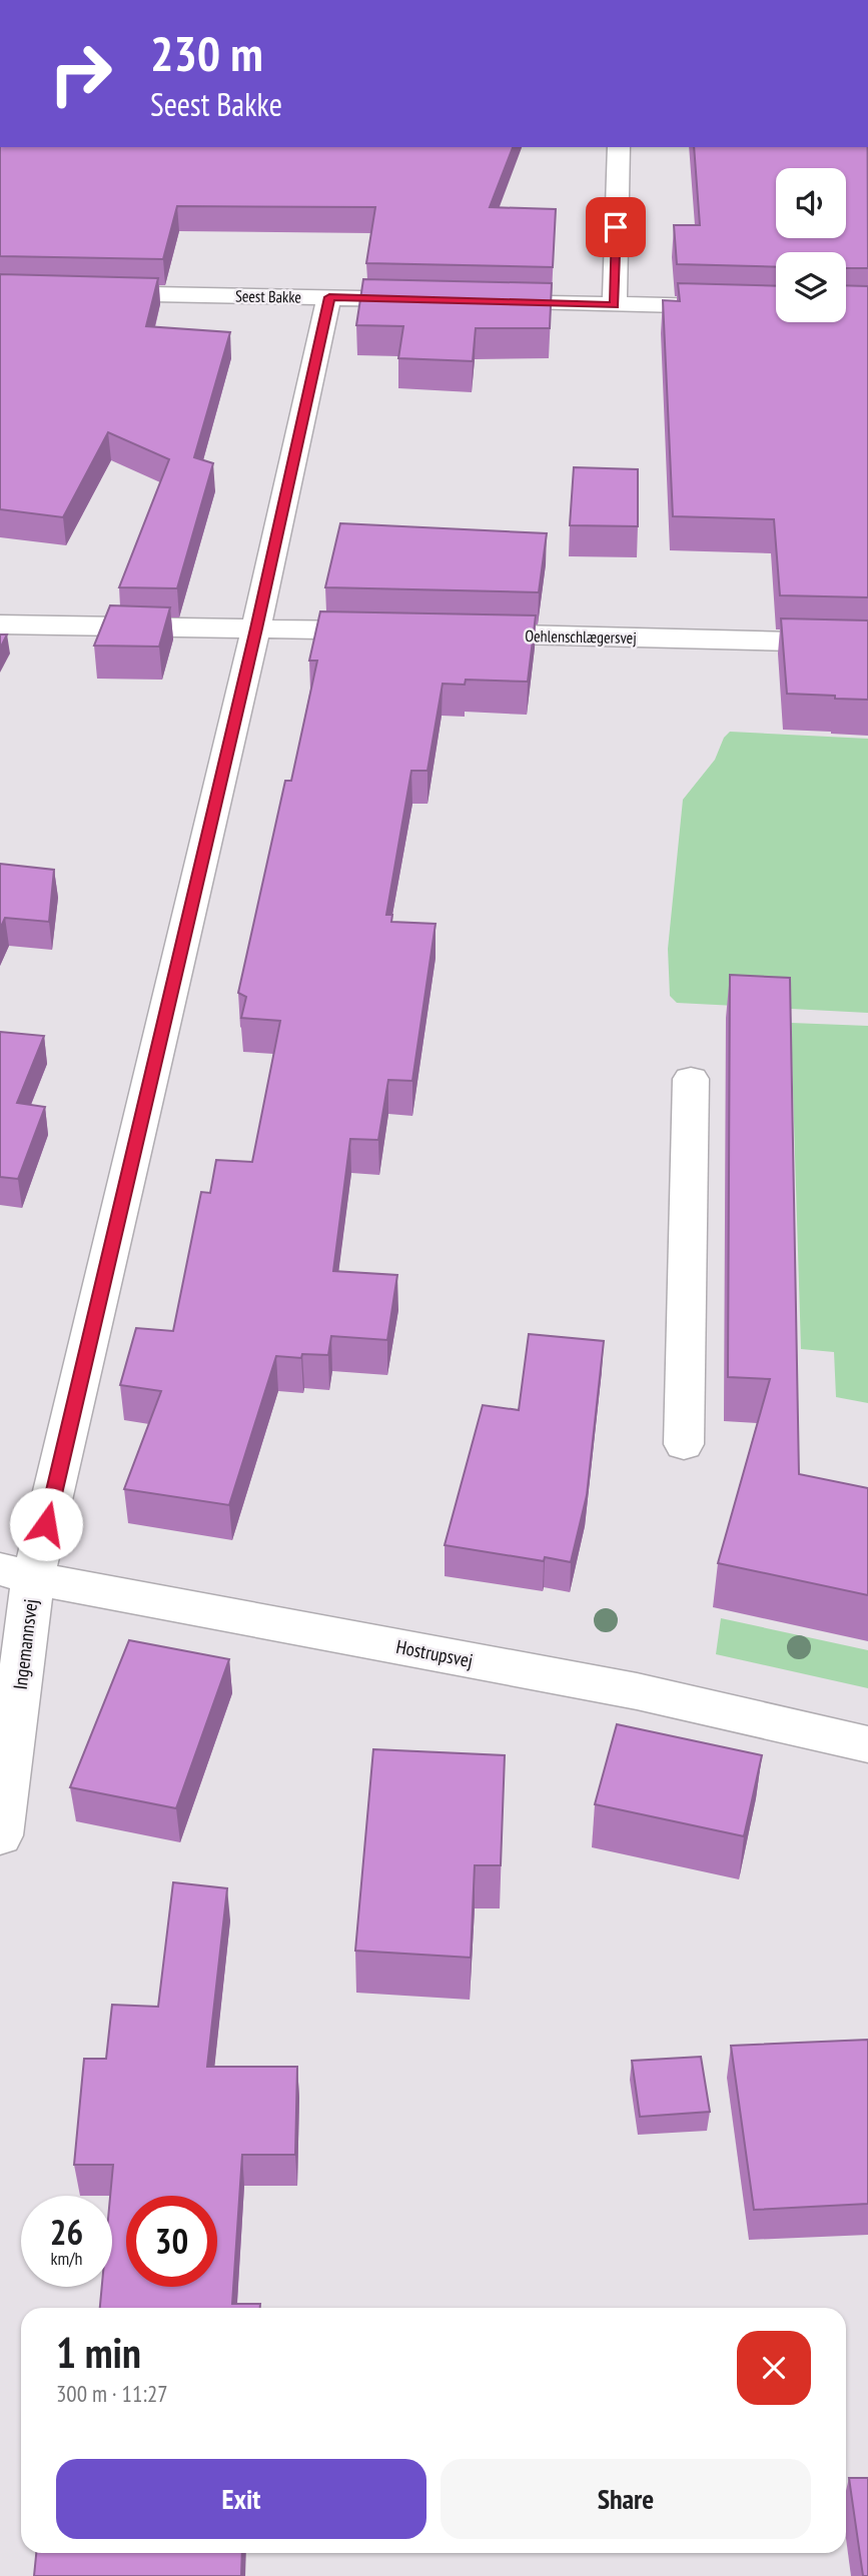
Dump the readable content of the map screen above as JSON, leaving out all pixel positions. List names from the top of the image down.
{
  "streets": {
    "street": [
      "Seest Bakke",
      "Oehlenschlægersvej",
      "Ingemannsvej",
      "Hostrupsvej"
    ]
  },
  "crossings": [
    ["Seest Bakke", "Ingemannsvej"],
    ["Ingemannsvej", "Hostrupsvej"]
  ],
  "page": {
    "turn": ["230 m", "Seest Bakke"],
    "speed": "26 km/h",
    "limit": "30",
    "heading": ["1 min", "300 m · 11:27"],
    "buttons": ["Exit", "Share"]
  }
}
